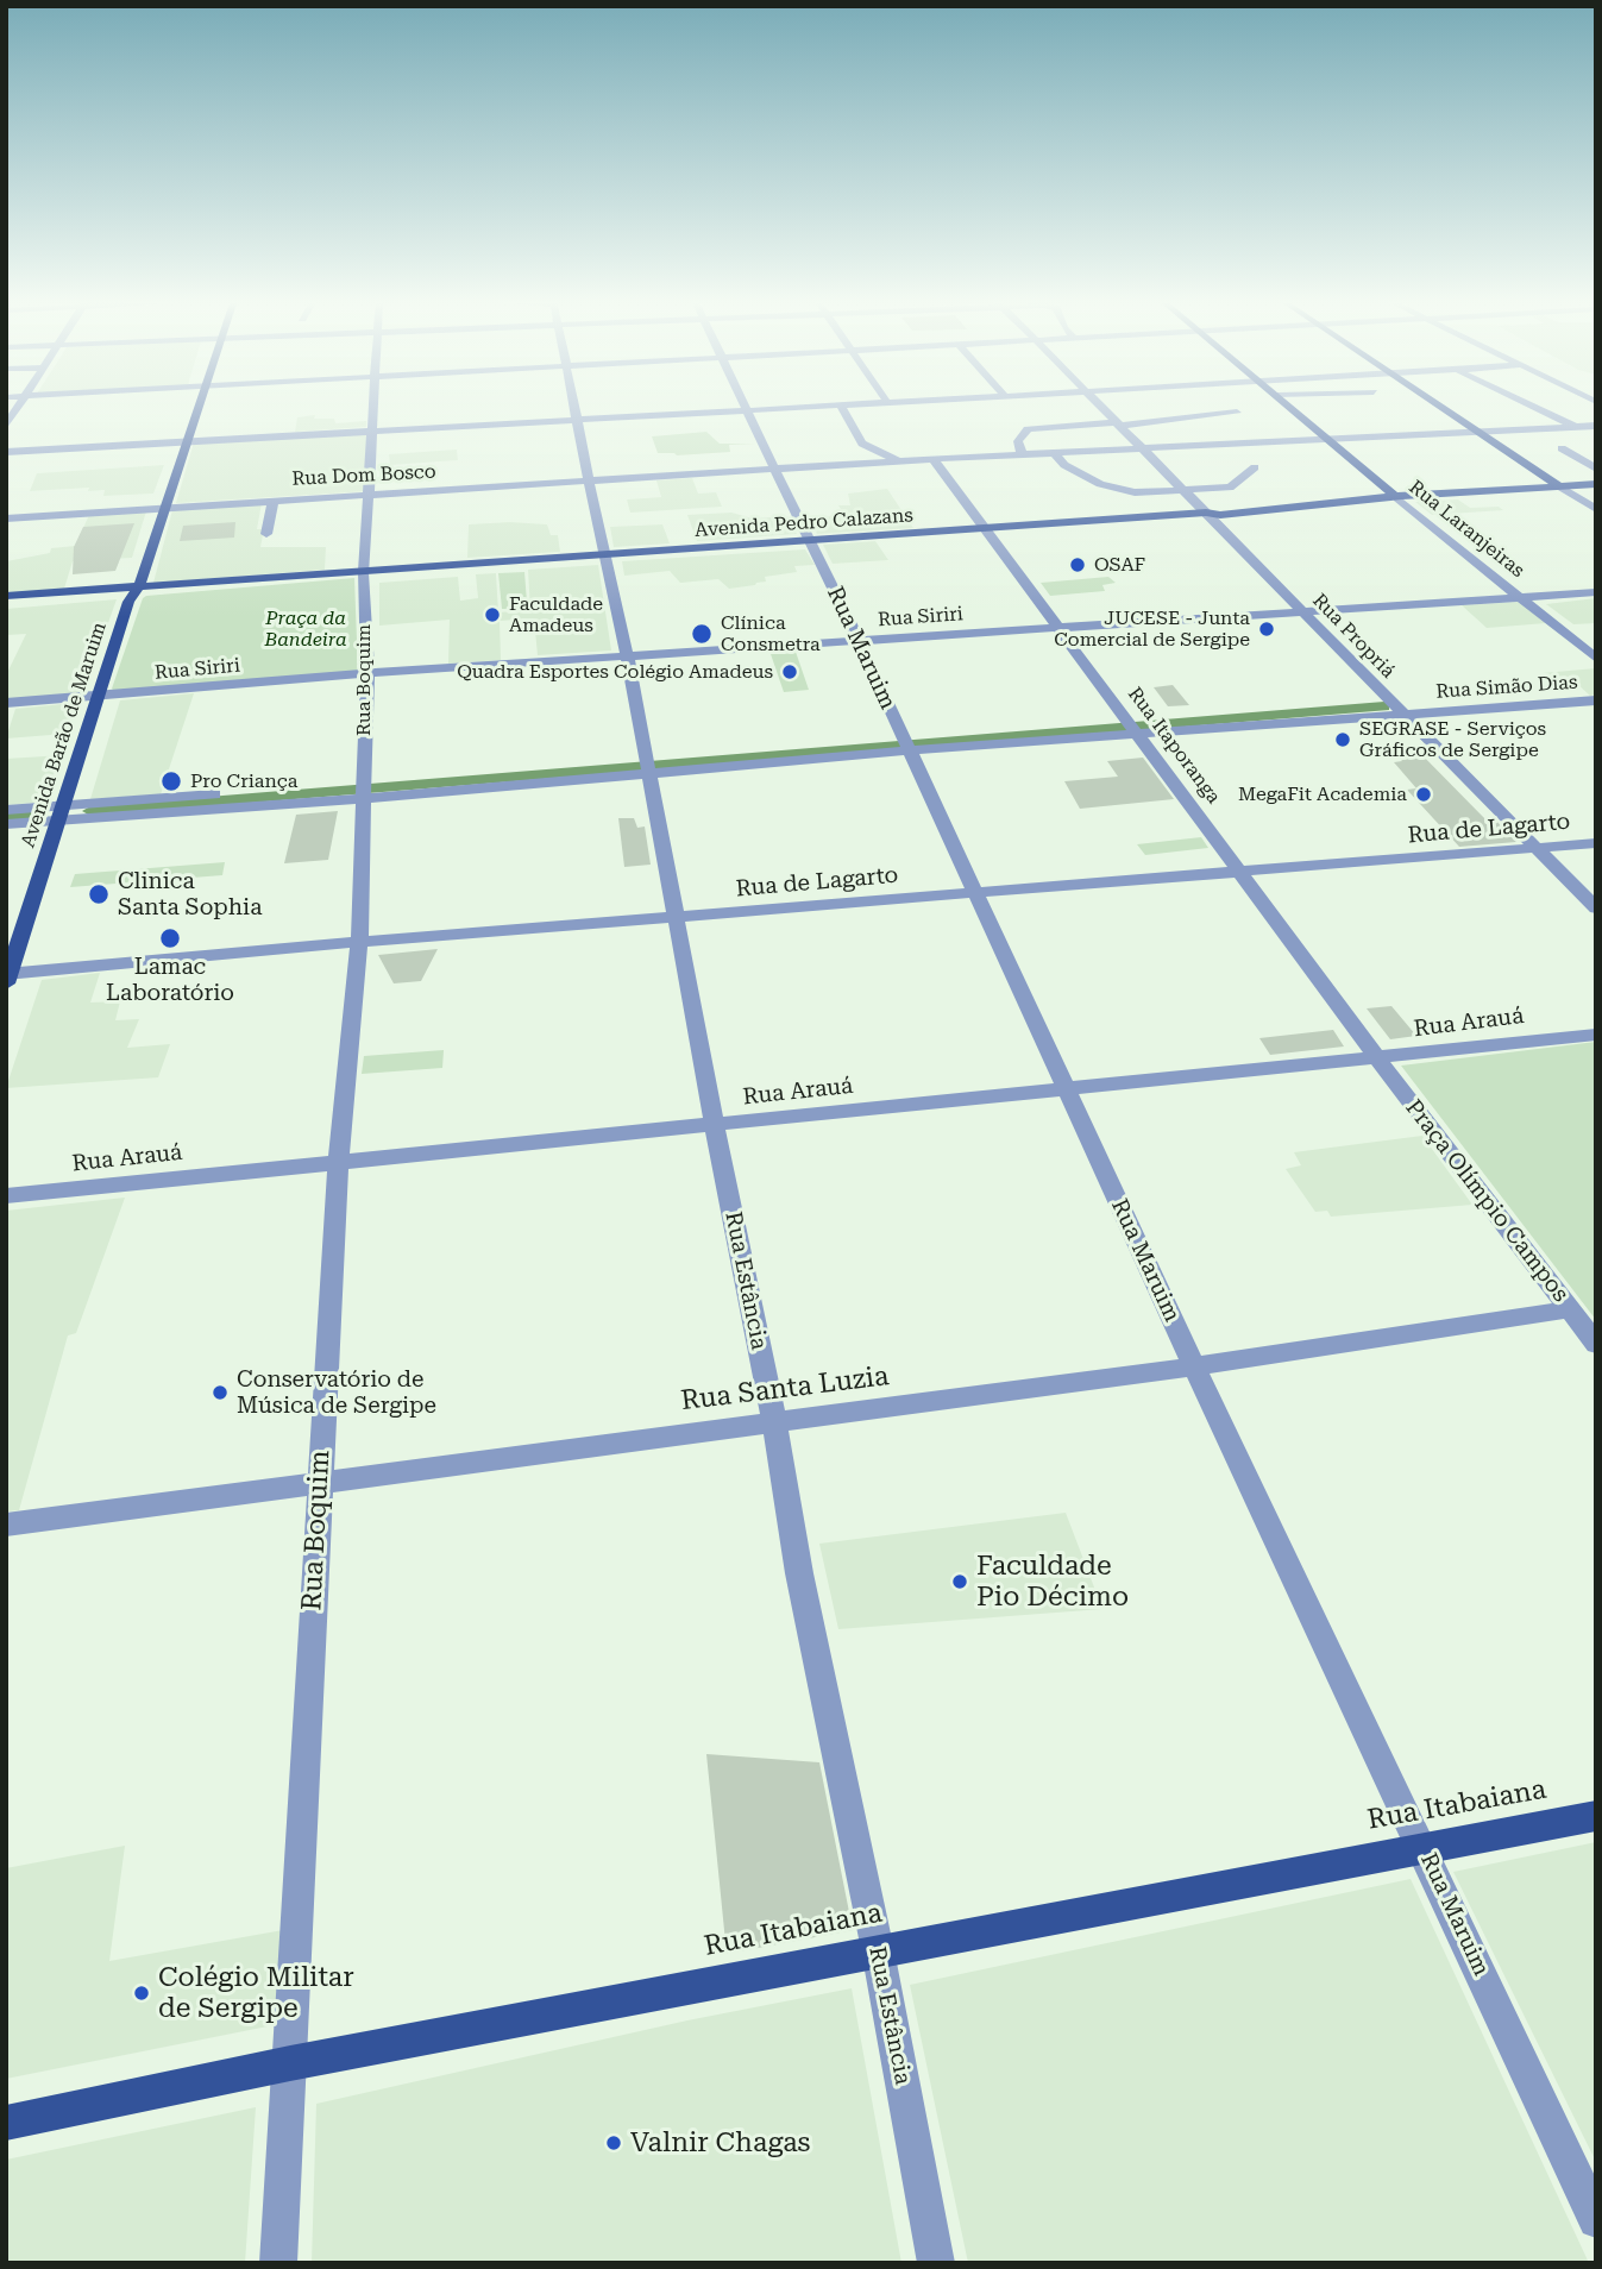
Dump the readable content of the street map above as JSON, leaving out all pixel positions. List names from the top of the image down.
{
  "streets": {
    "main road": [
      "Avenida Pedro Calazans",
      "Rua Laranjeiras",
      "Avenida Barão de Maruim",
      "Rua Itabaiana"
    ],
    "street": [
      "Rua Dom Bosco",
      "Rua Siriri",
      "Rua Propriá",
      "Rua Maruim",
      "Rua Boquim",
      "Rua Simão Dias",
      "Rua Itaporanga",
      "Rua de Lagarto",
      "Rua Arauá",
      "Praça Olímpio Campos",
      "Rua Estância",
      "Rua Santa Luzia"
    ]
  },
  "crossings": [
    ["Rua Dom Bosco", "Rua Maruim"],
    ["Rua Dom Bosco", "Rua Boquim"],
    ["Rua Dom Bosco", "Avenida Barão de Maruim"],
    ["Rua Dom Bosco", "Rua Estância"],
    ["Avenida Pedro Calazans", "Rua Laranjeiras"],
    ["Avenida Pedro Calazans", "Rua Propriá"],
    ["Avenida Pedro Calazans", "Rua Maruim"],
    ["Avenida Pedro Calazans", "Rua Boquim"],
    ["Avenida Pedro Calazans", "Avenida Barão de Maruim"],
    ["Avenida Pedro Calazans", "Rua Itaporanga"],
    ["Avenida Pedro Calazans", "Rua Estância"],
    ["Rua Laranjeiras", "Rua Siriri"],
    ["Rua Siriri", "Rua Propriá"],
    ["Rua Siriri", "Rua Maruim"],
    ["Rua Siriri", "Rua Boquim"],
    ["Rua Siriri", "Avenida Barão de Maruim"],
    ["Rua Siriri", "Rua Itaporanga"],
    ["Rua Siriri", "Rua Estância"],
    ["Rua Propriá", "Rua Simão Dias"],
    ["Rua Propriá", "Rua de Lagarto"],
    ["Rua Maruim", "Rua de Lagarto"],
    ["Rua Maruim", "Rua Arauá"],
    ["Rua Maruim", "Rua Santa Luzia"],
    ["Rua Maruim", "Rua Itabaiana"],
    ["Rua Boquim", "Rua de Lagarto"],
    ["Rua Boquim", "Rua Arauá"],
    ["Rua Boquim", "Rua Santa Luzia"],
    ["Rua Boquim", "Rua Itabaiana"],
    ["Avenida Barão de Maruim", "Rua de Lagarto"],
    ["Rua Itaporanga", "Rua de Lagarto"],
    ["Rua Itaporanga", "Rua Arauá"],
    ["Rua Itaporanga", "Praça Olímpio Campos"],
    ["Rua de Lagarto", "Rua Estância"],
    ["Rua Arauá", "Praça Olímpio Campos"],
    ["Rua Arauá", "Rua Estância"],
    ["Praça Olímpio Campos", "Rua Santa Luzia"],
    ["Rua Estância", "Rua Santa Luzia"],
    ["Rua Estância", "Rua Itabaiana"]
  ],
  "parks": ["Praça da Bandeira"],
  "places": [
    "OSAF",
    "Faculdade Amadeus",
    "JUCESE - Junta Comercial de Sergipe",
    "Clínica Consmetra",
    "Quadra Esportes Colégio Amadeus",
    "SEGRASE - Serviços Gráficos de Sergipe",
    "Pro Criança",
    "MegaFit Academia",
    "Clinica Santa Sophia",
    "Lamac Laboratório",
    "Conservatório de Música de Sergipe",
    "Faculdade Pio Décimo",
    "Colégio Militar de Sergipe",
    "Valnir Chagas"
  ]
}
